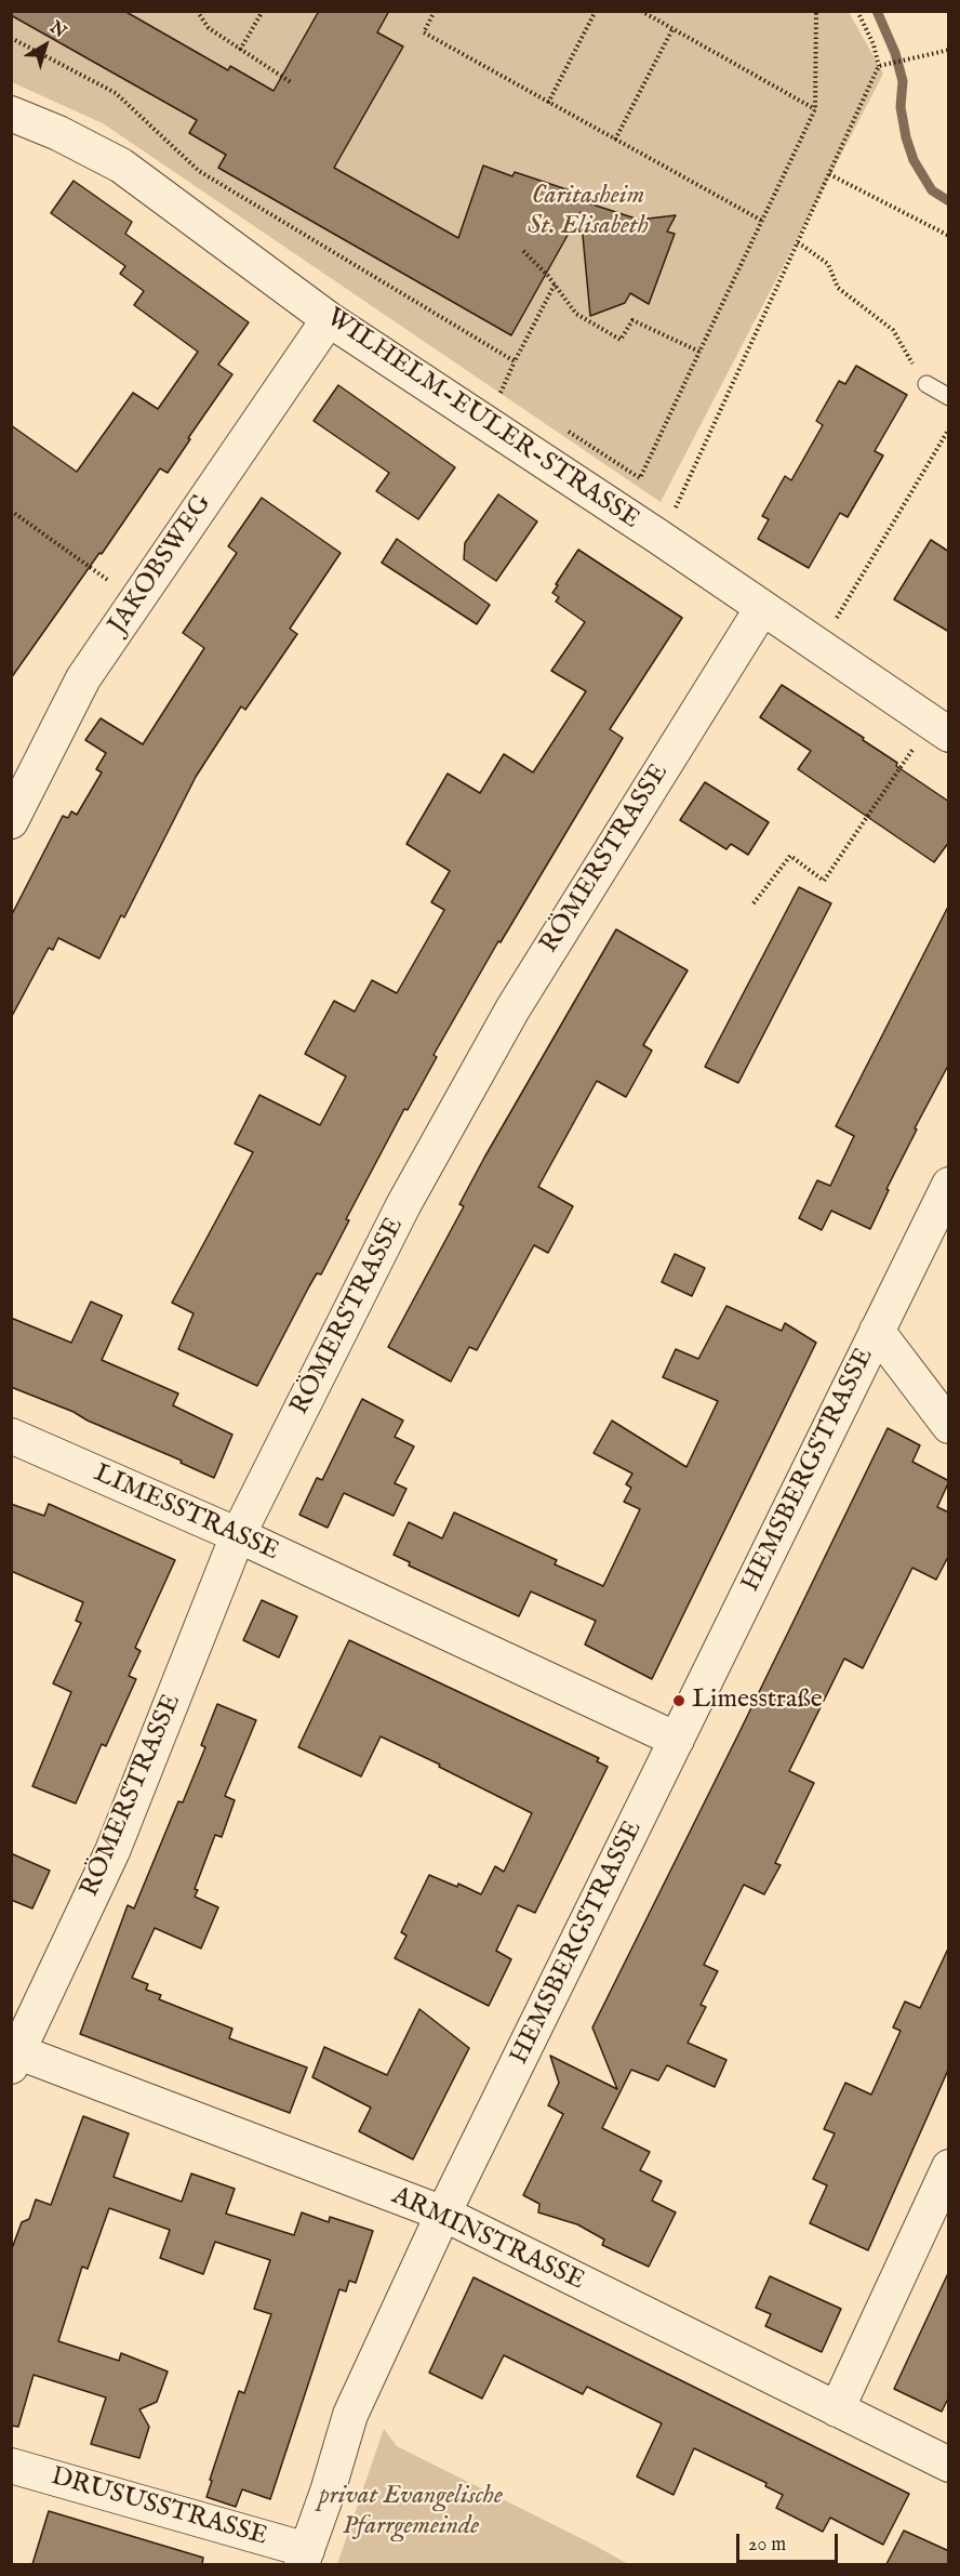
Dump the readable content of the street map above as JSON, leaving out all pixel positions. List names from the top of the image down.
{
  "streets": {
    "street": [
      "WILHELM-EULER-STRASSE",
      "JAKOBSWEG",
      "RÖMERSTRASSE",
      "HEMSBERGSTRASSE",
      "LIMESSTRASSE",
      "ARMINSTRASSE",
      "DRUSUSSTRASSE"
    ]
  },
  "crossings": [
    ["WILHELM-EULER-STRASSE", "JAKOBSWEG"],
    ["WILHELM-EULER-STRASSE", "RÖMERSTRASSE"],
    ["RÖMERSTRASSE", "LIMESSTRASSE"],
    ["RÖMERSTRASSE", "ARMINSTRASSE"],
    ["HEMSBERGSTRASSE", "LIMESSTRASSE"],
    ["HEMSBERGSTRASSE", "ARMINSTRASSE"],
    ["HEMSBERGSTRASSE", "DRUSUSSTRASSE"]
  ],
  "parks": ["Caritasheim St. Elisabeth", "privat Evangelische Pfarrgemeinde"],
  "places": ["Limesstraße"],
  "scale_bar": "20 m",
  "north": "top right"
}
